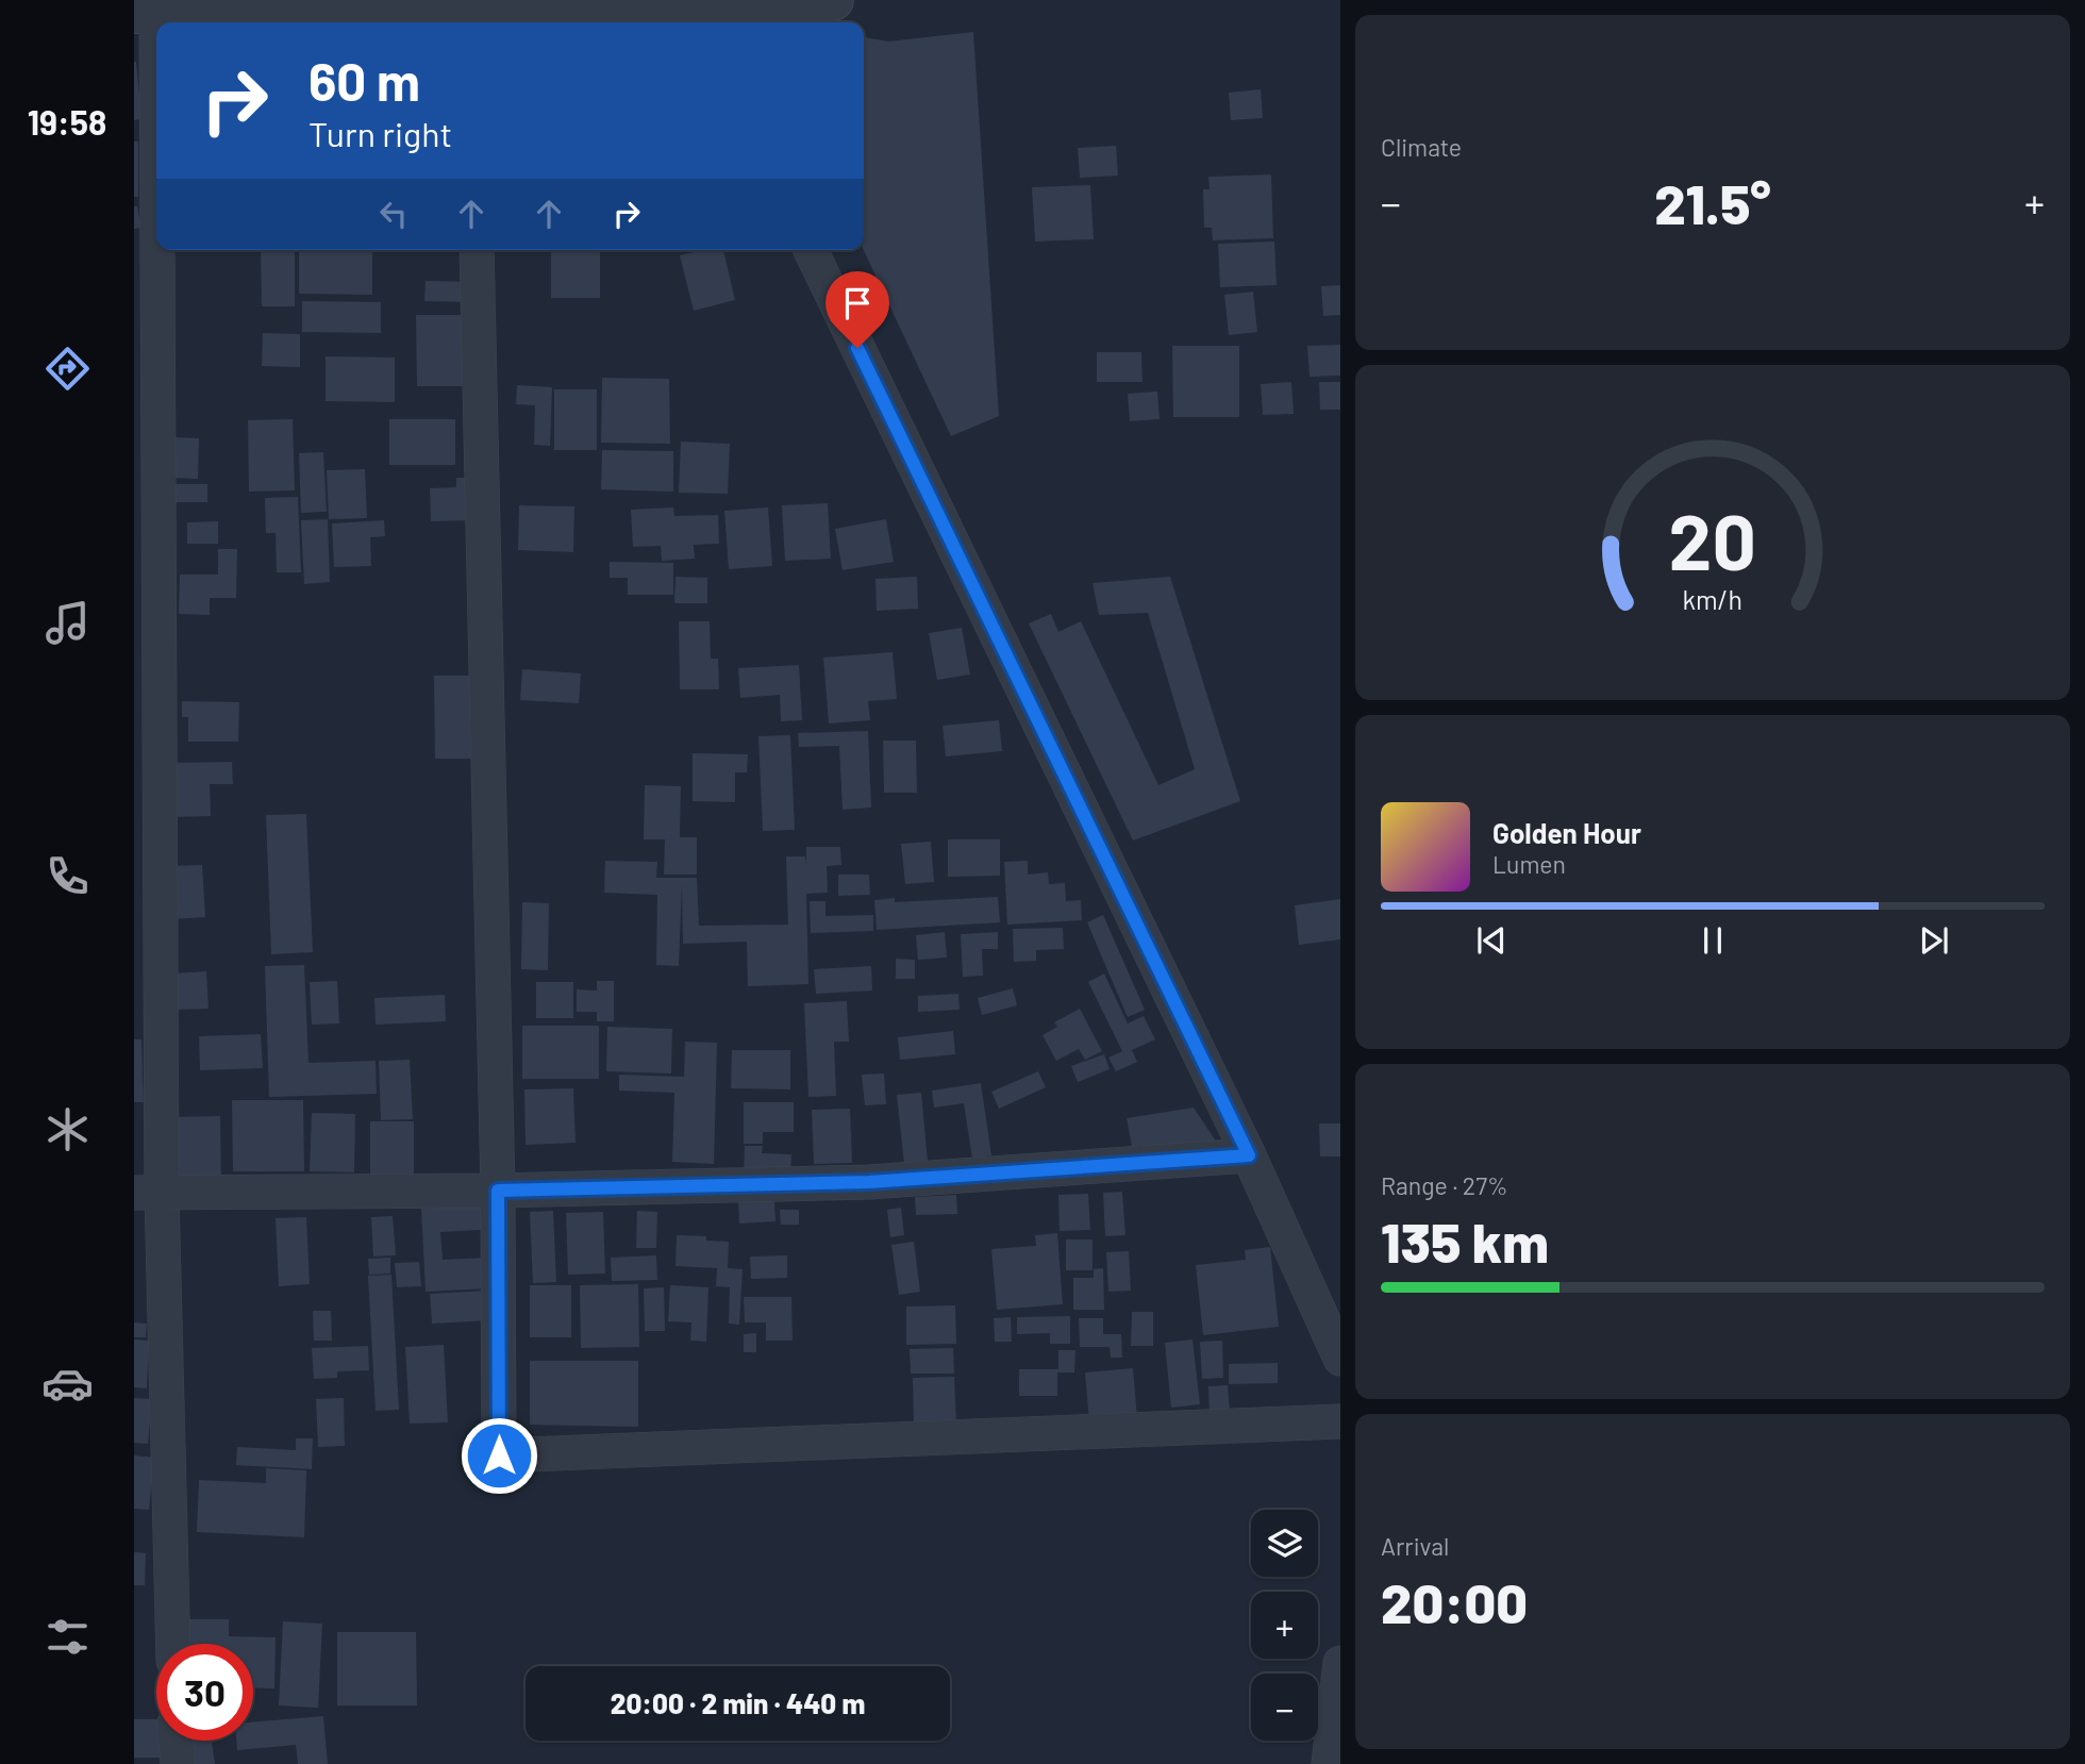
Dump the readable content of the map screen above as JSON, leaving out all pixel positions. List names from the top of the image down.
{
  "page": {
    "tabs": "19:58",
    "tile": [
      "Climate",
      ["Range · 27%", "135 km"],
      ["Arrival", "20:00"]
    ],
    "turn": ["60 m", "Turn right"],
    "heat": ["−", "21.5°", "+"],
    "song": ["Golden Hour", "Lumen"],
    "map_buttons": ["+", "−"],
    "limit": "30",
    "trip": "20:00 · 2 min · 440 m",
    "gauge": ["20", "km/h"]
  }
}
